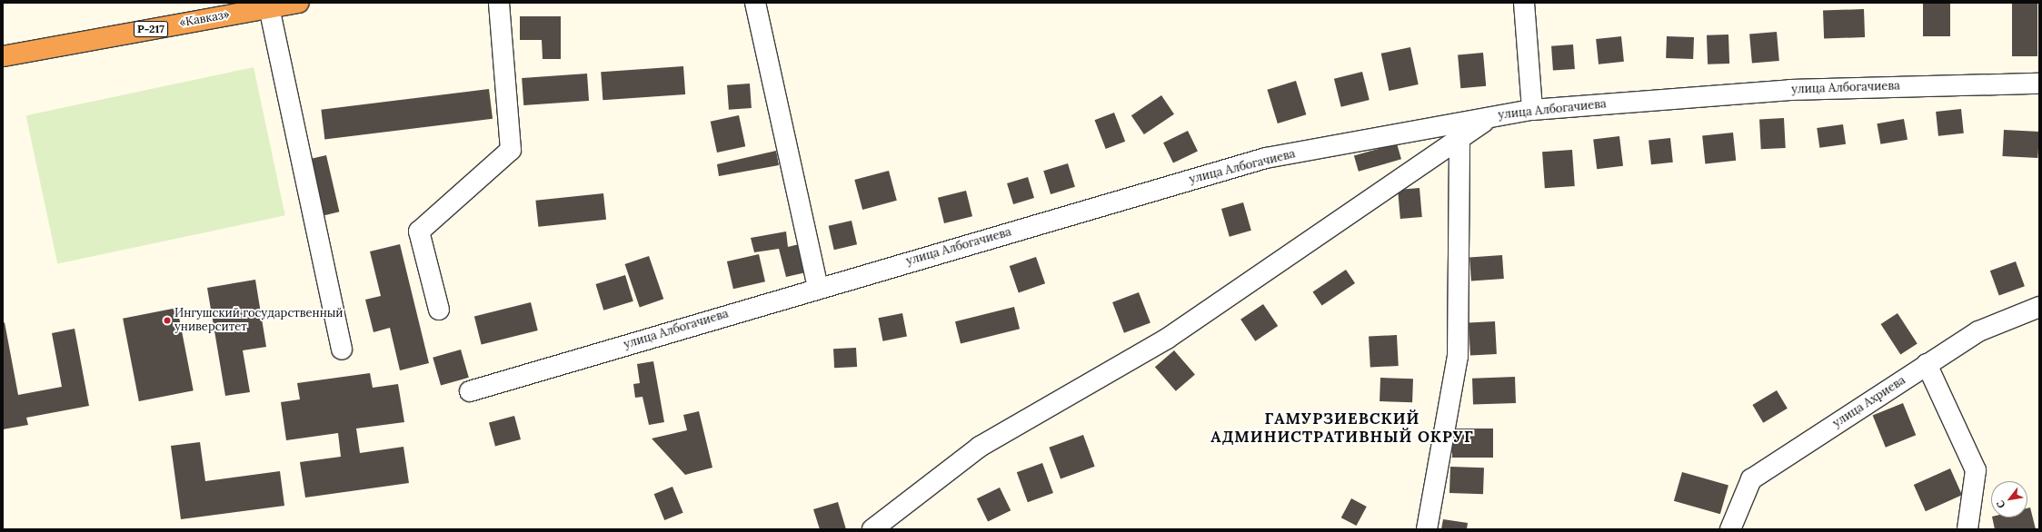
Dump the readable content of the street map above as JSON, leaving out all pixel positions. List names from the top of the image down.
{
  "streets": {
    "highway": ["«Кавказ»", "Р-217"],
    "street": ["улица Албогачиева", "улица Ахриева"]
  },
  "districts": ["ГАМУРЗИЕВСКИЙ АДМИНИСТРАТИВНЫЙ ОКРУГ"],
  "places": ["Ингушский государственный университет"],
  "north": "bottom left"
}
